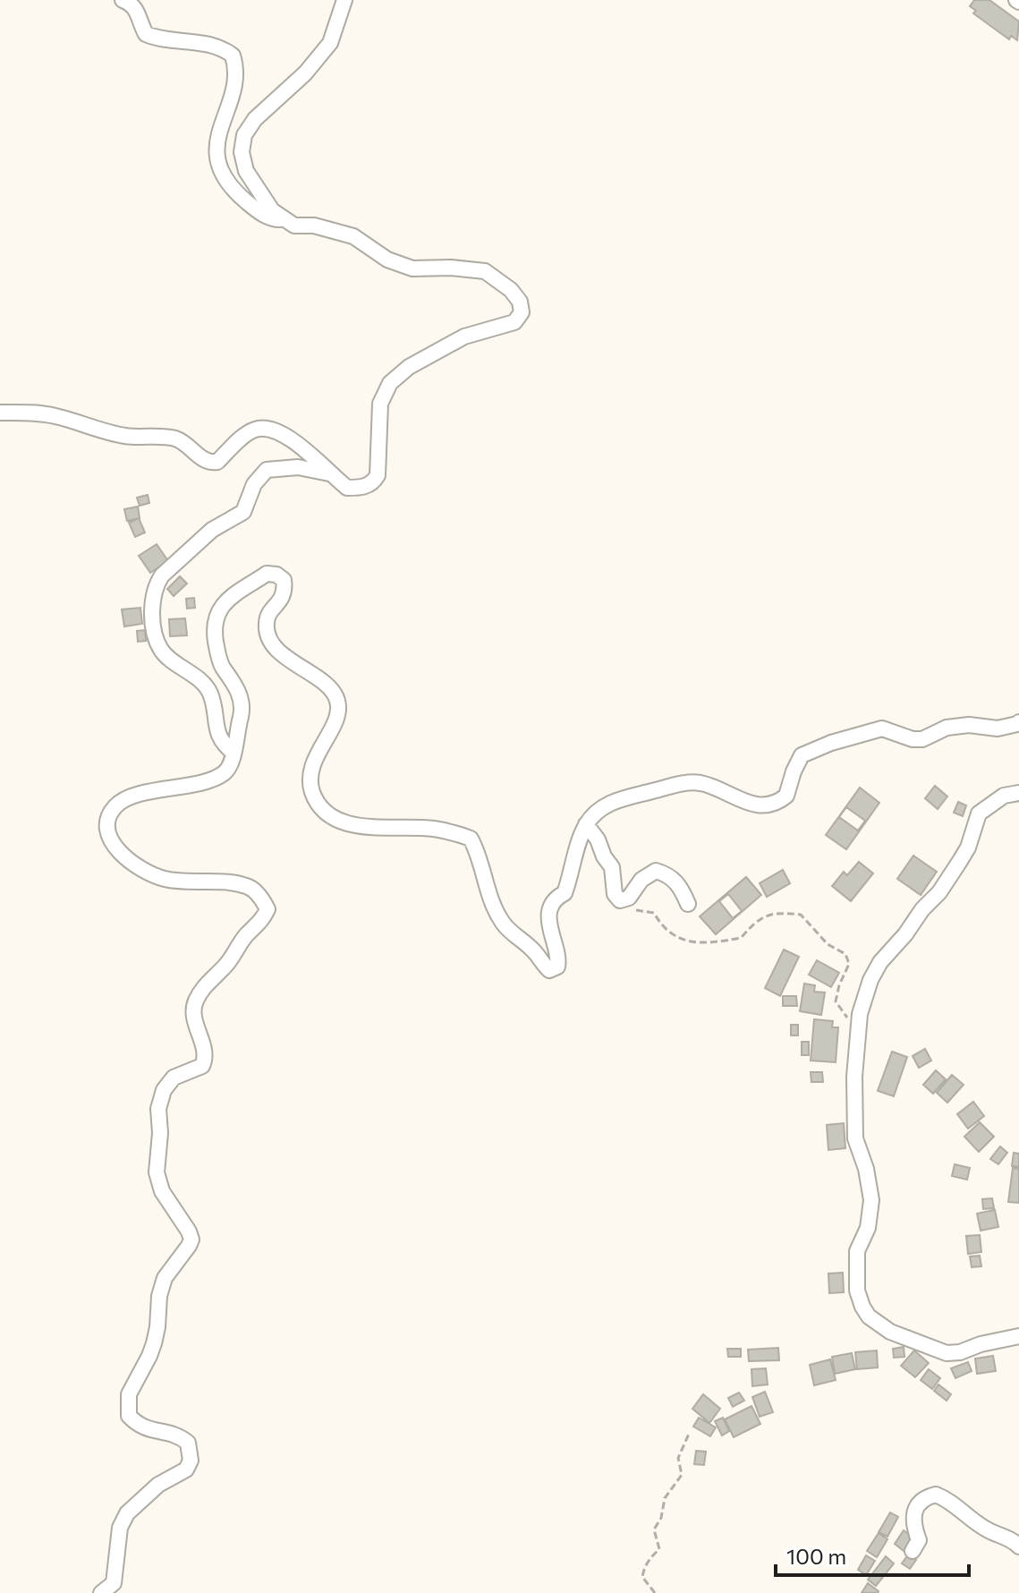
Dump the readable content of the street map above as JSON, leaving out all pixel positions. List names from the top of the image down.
{
  "scale_bar": "100 m"
}
